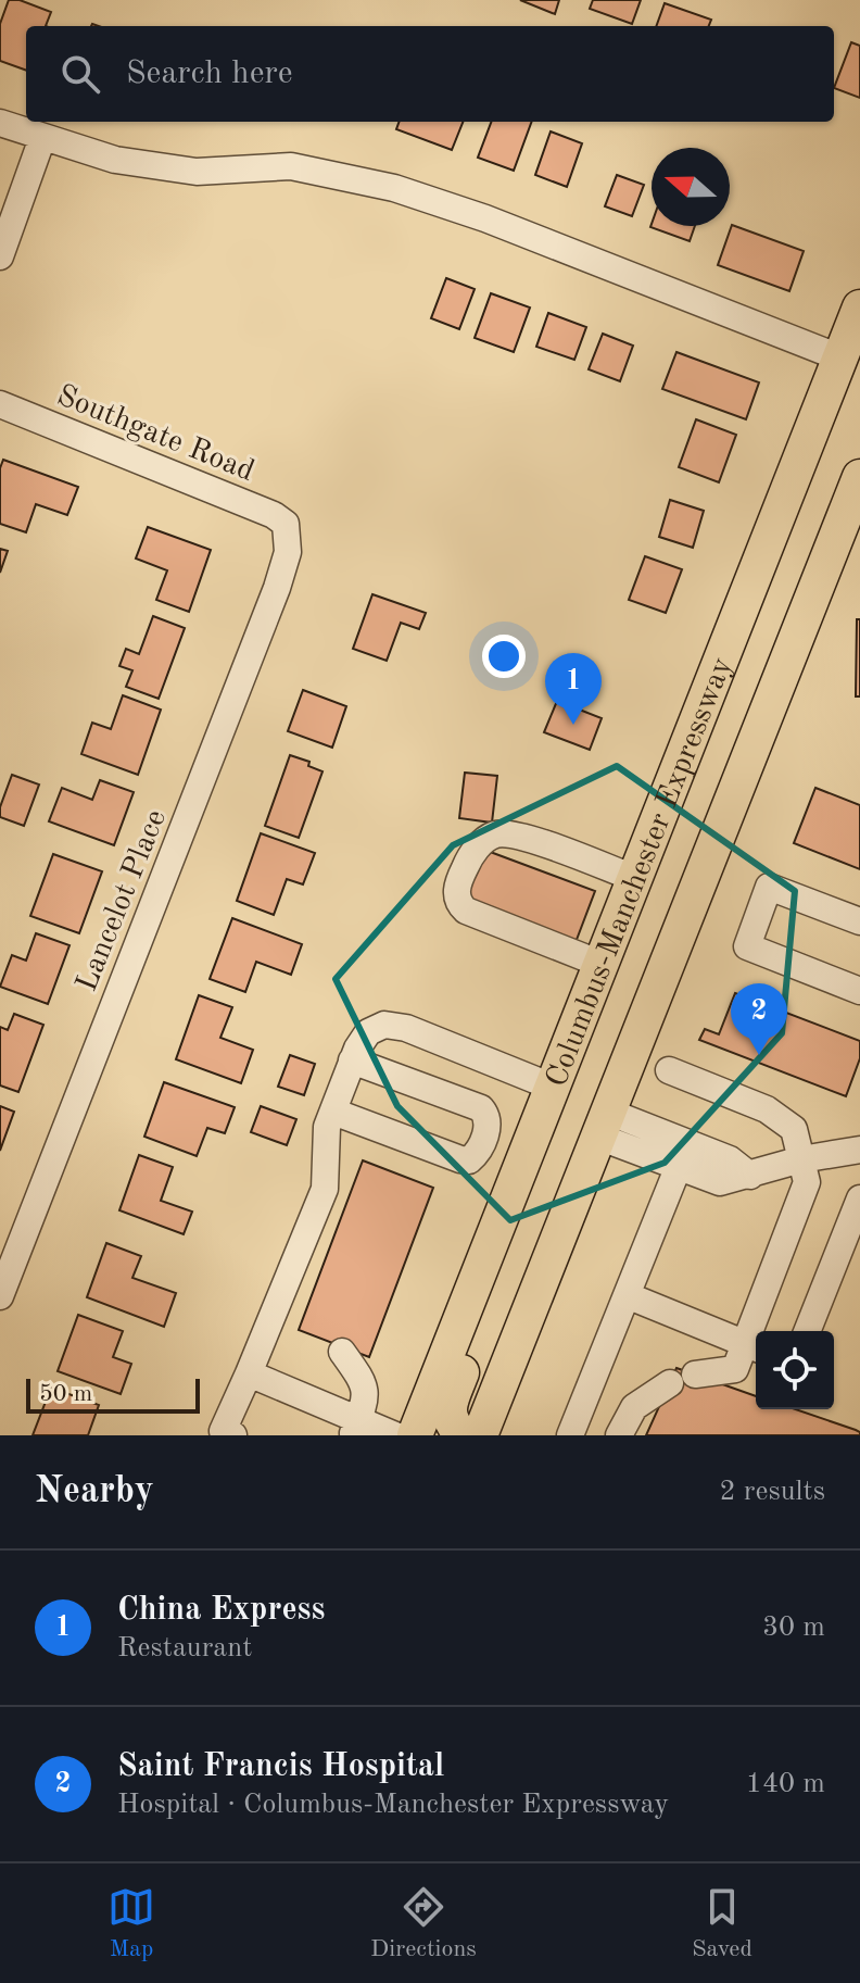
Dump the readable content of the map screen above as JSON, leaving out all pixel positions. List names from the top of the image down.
{
  "streets": {
    "main road": ["Columbus-Manchester Expressway"],
    "street": ["Southgate Road", "Lancelot Place"]
  },
  "crossings": [
    ["Southgate Road", "Lancelot Place"]
  ],
  "scale_bar": "50 m",
  "north": "left",
  "page": {
    "search": "Search here",
    "pins": ["1", "2"],
    "scale": "50 m",
    "heading": ["Nearby", "2 results"],
    "list": [
      {
        "mark": "1",
        "name": "China Express",
        "note": "Restaurant",
        "value": "30 m"
      },
      {
        "mark": "2",
        "name": "Saint Francis Hospital",
        "note": "Hospital · Columbus-Manchester Expressway",
        "value": "140 m"
      }
    ],
    "nav": ["Map", "Directions", "Saved"]
  }
}
